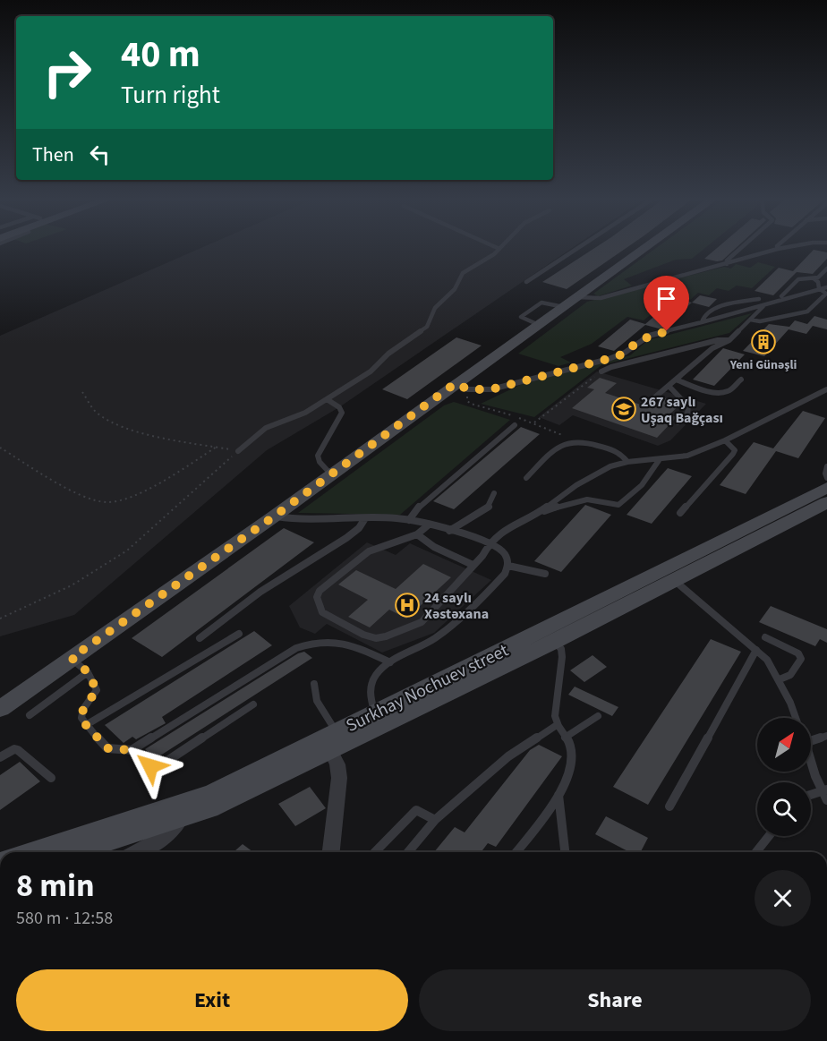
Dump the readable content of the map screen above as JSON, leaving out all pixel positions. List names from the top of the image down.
{
  "streets": {
    "main road": ["Surkhay Nochuev street"]
  },
  "places": {
    "building": ["Yeni Günəşli"],
    "school or university": ["267 saylı Uşaq Bağçası"],
    "hospital": ["24 saylı Xəstəxana"]
  },
  "north": "top right",
  "page": {
    "turn": ["40 m", "Turn right"],
    "then": "Then",
    "heading": ["8 min", "580 m · 12:58"],
    "buttons": ["Exit", "Share"]
  }
}
